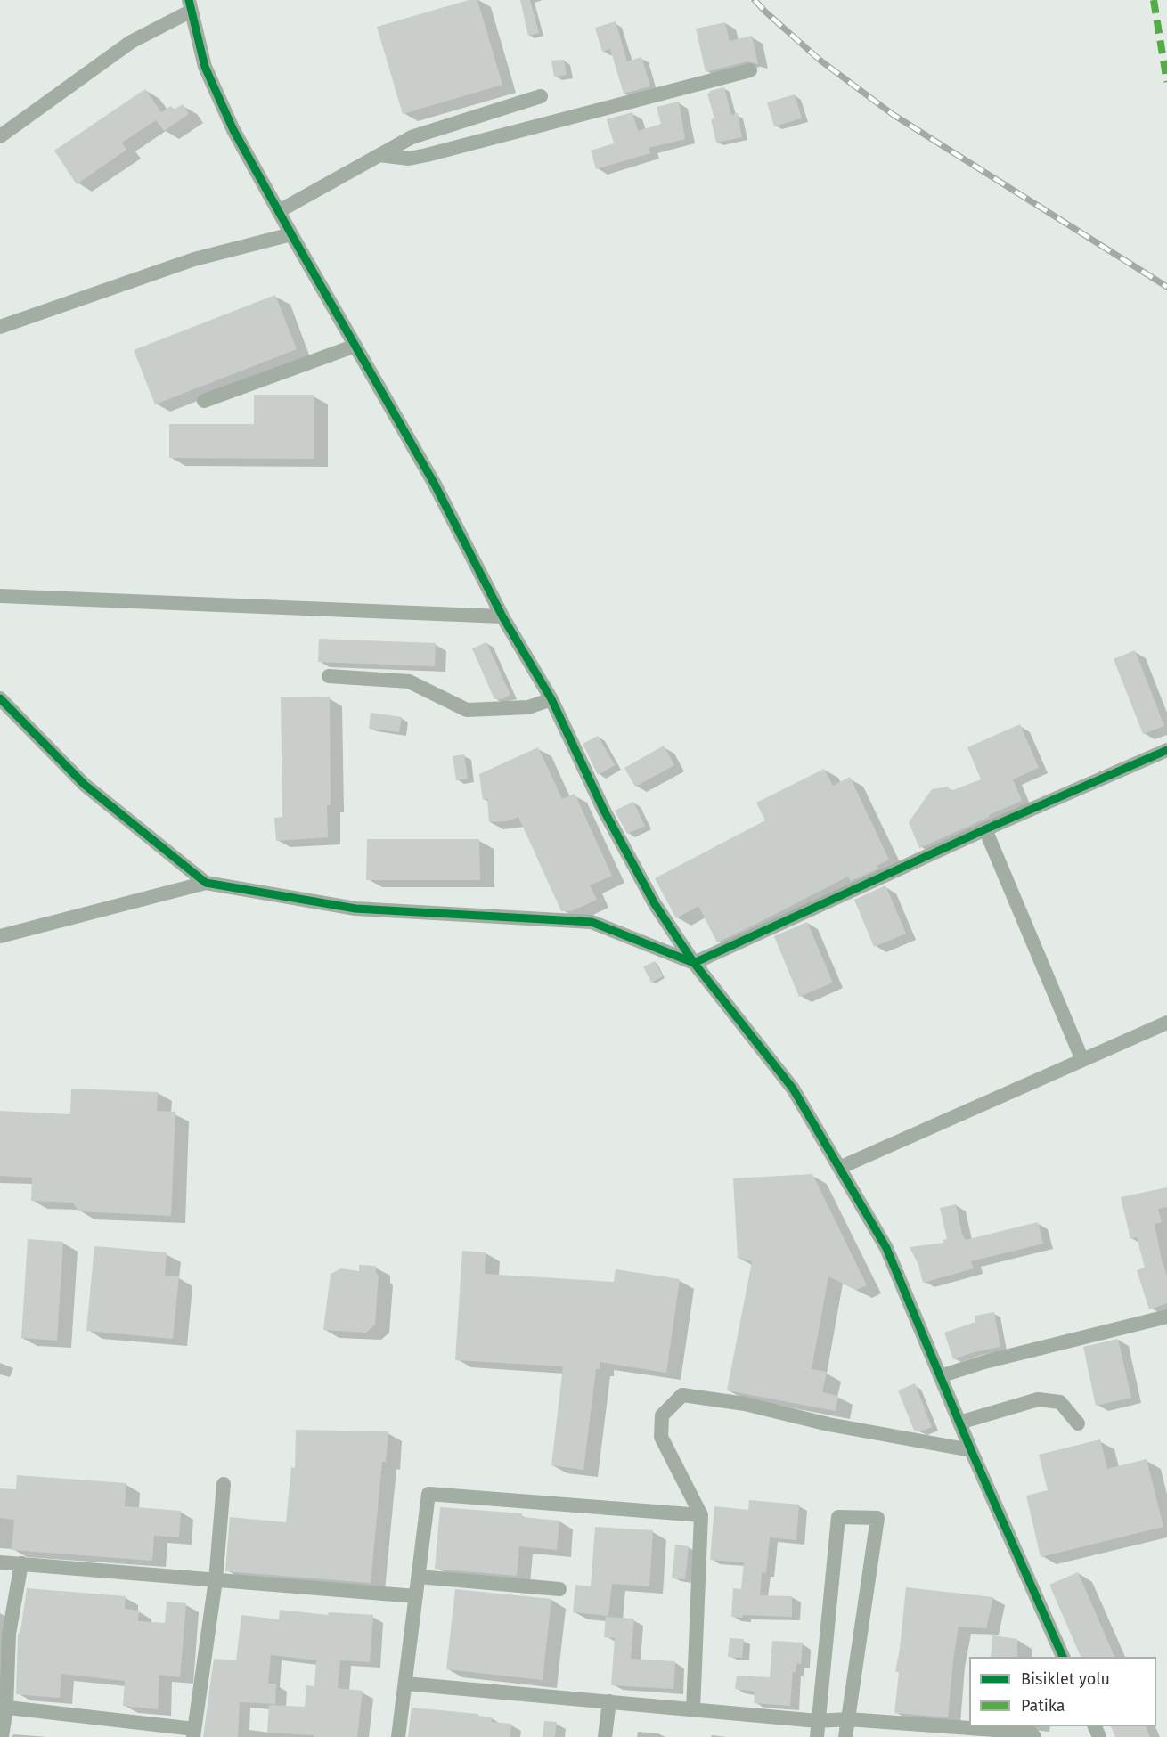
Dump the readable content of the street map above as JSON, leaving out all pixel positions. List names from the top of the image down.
{
  "legend": ["Bisiklet yolu", "Patika"]
}
